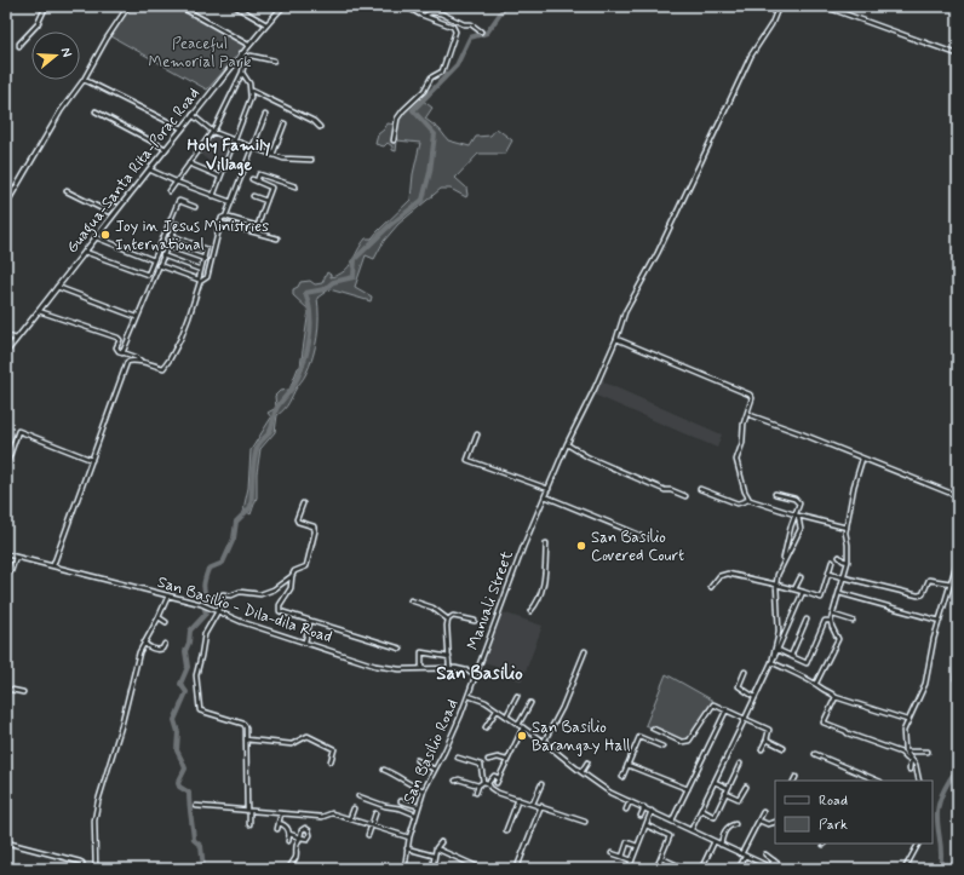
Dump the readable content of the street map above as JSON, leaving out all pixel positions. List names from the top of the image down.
{
  "streets": {
    "main road": ["Guagua-Santa Rita-Porac Road"],
    "street": ["Manuali Street", "San Basilio - Dila-dila Road", "San Basilio Road"]
  },
  "crossings": [
    ["Manuali Street", "San Basilio - Dila-dila Road"],
    ["Manuali Street", "San Basilio Road"],
    ["San Basilio - Dila-dila Road", "San Basilio Road"]
  ],
  "districts": ["Holy Family Village", "San Basilio"],
  "parks": ["Peaceful Memorial Park"],
  "places": ["Joy in Jesus Ministries International", "San Basilio Covered Court", "San Basilio Barangay Hall"],
  "legend": ["Road", "Park"],
  "north": "right"
}
